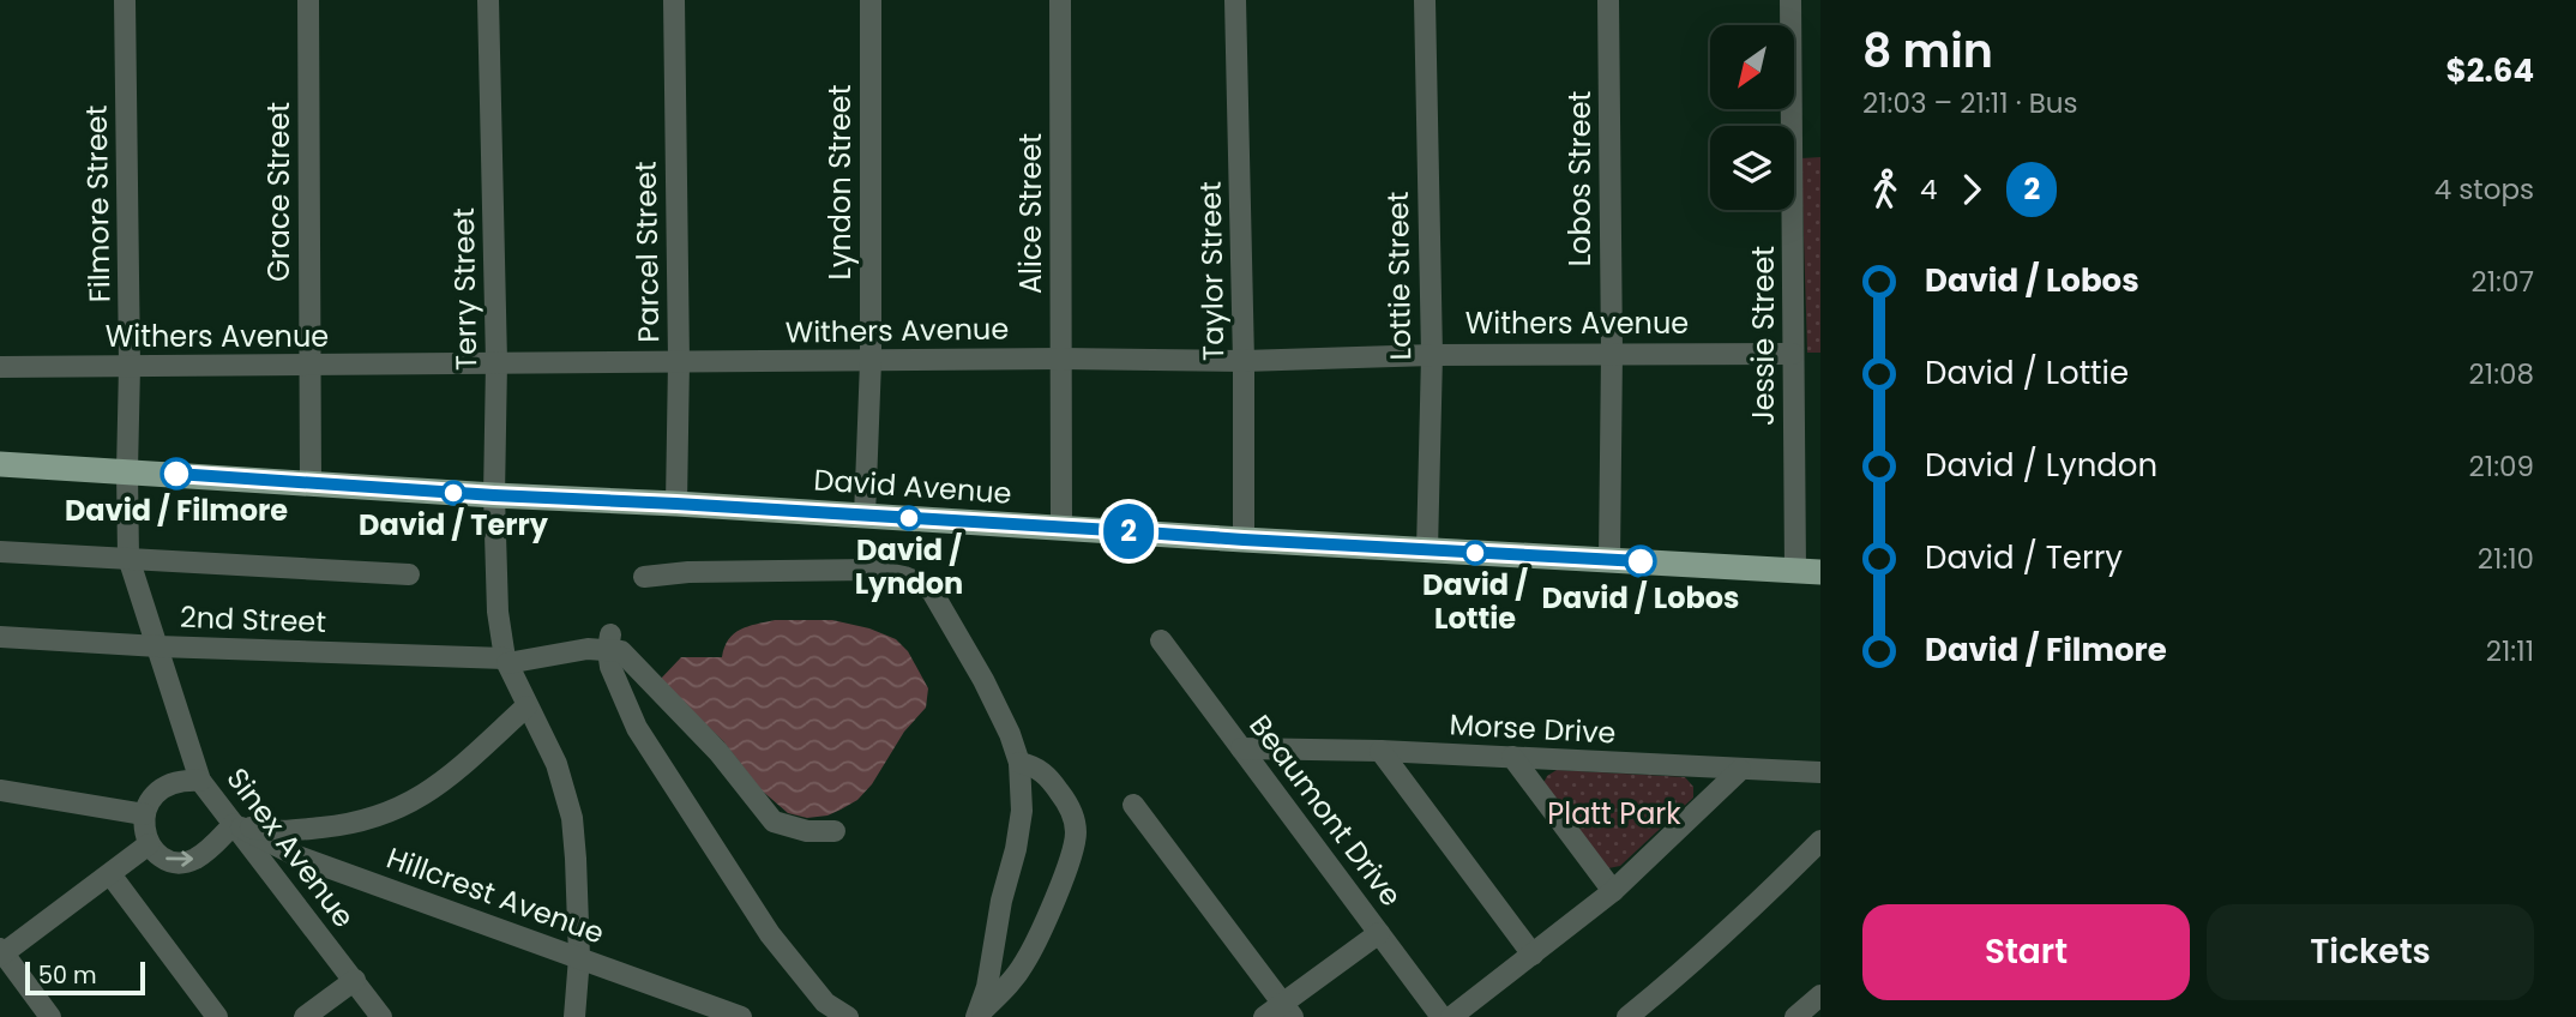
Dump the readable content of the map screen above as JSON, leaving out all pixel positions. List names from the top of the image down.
{
  "streets": {
    "main road": ["David Avenue"],
    "street": [
      "Lobos Street",
      "Lyndon Street",
      "Grace Street",
      "Filmore Street",
      "Alice Street",
      "Parcel Street",
      "Taylor Street",
      "Lottie Street",
      "Terry Street",
      "Withers Avenue",
      "Jessie Street",
      "2nd Street",
      "Morse Drive",
      "Beaumont Drive",
      "Sinex Avenue",
      "Hillcrest Avenue"
    ]
  },
  "crossings": [
    ["Lobos Street", "Withers Avenue"],
    ["Lobos Street", "David Avenue"],
    ["Lyndon Street", "Withers Avenue"],
    ["Lyndon Street", "David Avenue"],
    ["Grace Street", "Withers Avenue"],
    ["Grace Street", "David Avenue"],
    ["Filmore Street", "Withers Avenue"],
    ["Filmore Street", "David Avenue"],
    ["Filmore Street", "Sinex Avenue"],
    ["Alice Street", "Withers Avenue"],
    ["Alice Street", "David Avenue"],
    ["Parcel Street", "Withers Avenue"],
    ["Parcel Street", "David Avenue"],
    ["Taylor Street", "Withers Avenue"],
    ["Taylor Street", "David Avenue"],
    ["Lottie Street", "Withers Avenue"],
    ["Lottie Street", "David Avenue"],
    ["Terry Street", "Withers Avenue"],
    ["Terry Street", "David Avenue"],
    ["Terry Street", "2nd Street"],
    ["Terry Street", "Hillcrest Avenue"],
    ["Withers Avenue", "Jessie Street"],
    ["Jessie Street", "David Avenue"],
    ["2nd Street", "Sinex Avenue"],
    ["Morse Drive", "Beaumont Drive"],
    ["Sinex Avenue", "Hillcrest Avenue"]
  ],
  "parks": ["Platt Park"],
  "places": [
    "David / Filmore",
    "David / Terry",
    "David / Lyndon",
    "David / Lottie",
    "David / Lobos"
  ],
  "lines": ["bus line 2"],
  "scale_bar": "50 m",
  "north": "bottom left",
  "page": {
    "on_map": "2",
    "heading": ["8 min", "21:03 – 21:11 · Bus", "$2.64"],
    "legs": ["4", "2", "4 stops"],
    "list": [
      {
        "name": "David / Lobos",
        "value": "21:07"
      },
      {
        "name": "David / Lottie",
        "value": "21:08"
      },
      {
        "name": "David / Lyndon",
        "value": "21:09"
      },
      {
        "name": "David / Terry",
        "value": "21:10"
      },
      {
        "name": "David / Filmore",
        "value": "21:11"
      }
    ],
    "buttons": ["Start", "Tickets"],
    "scale": "50 m"
  }
}
